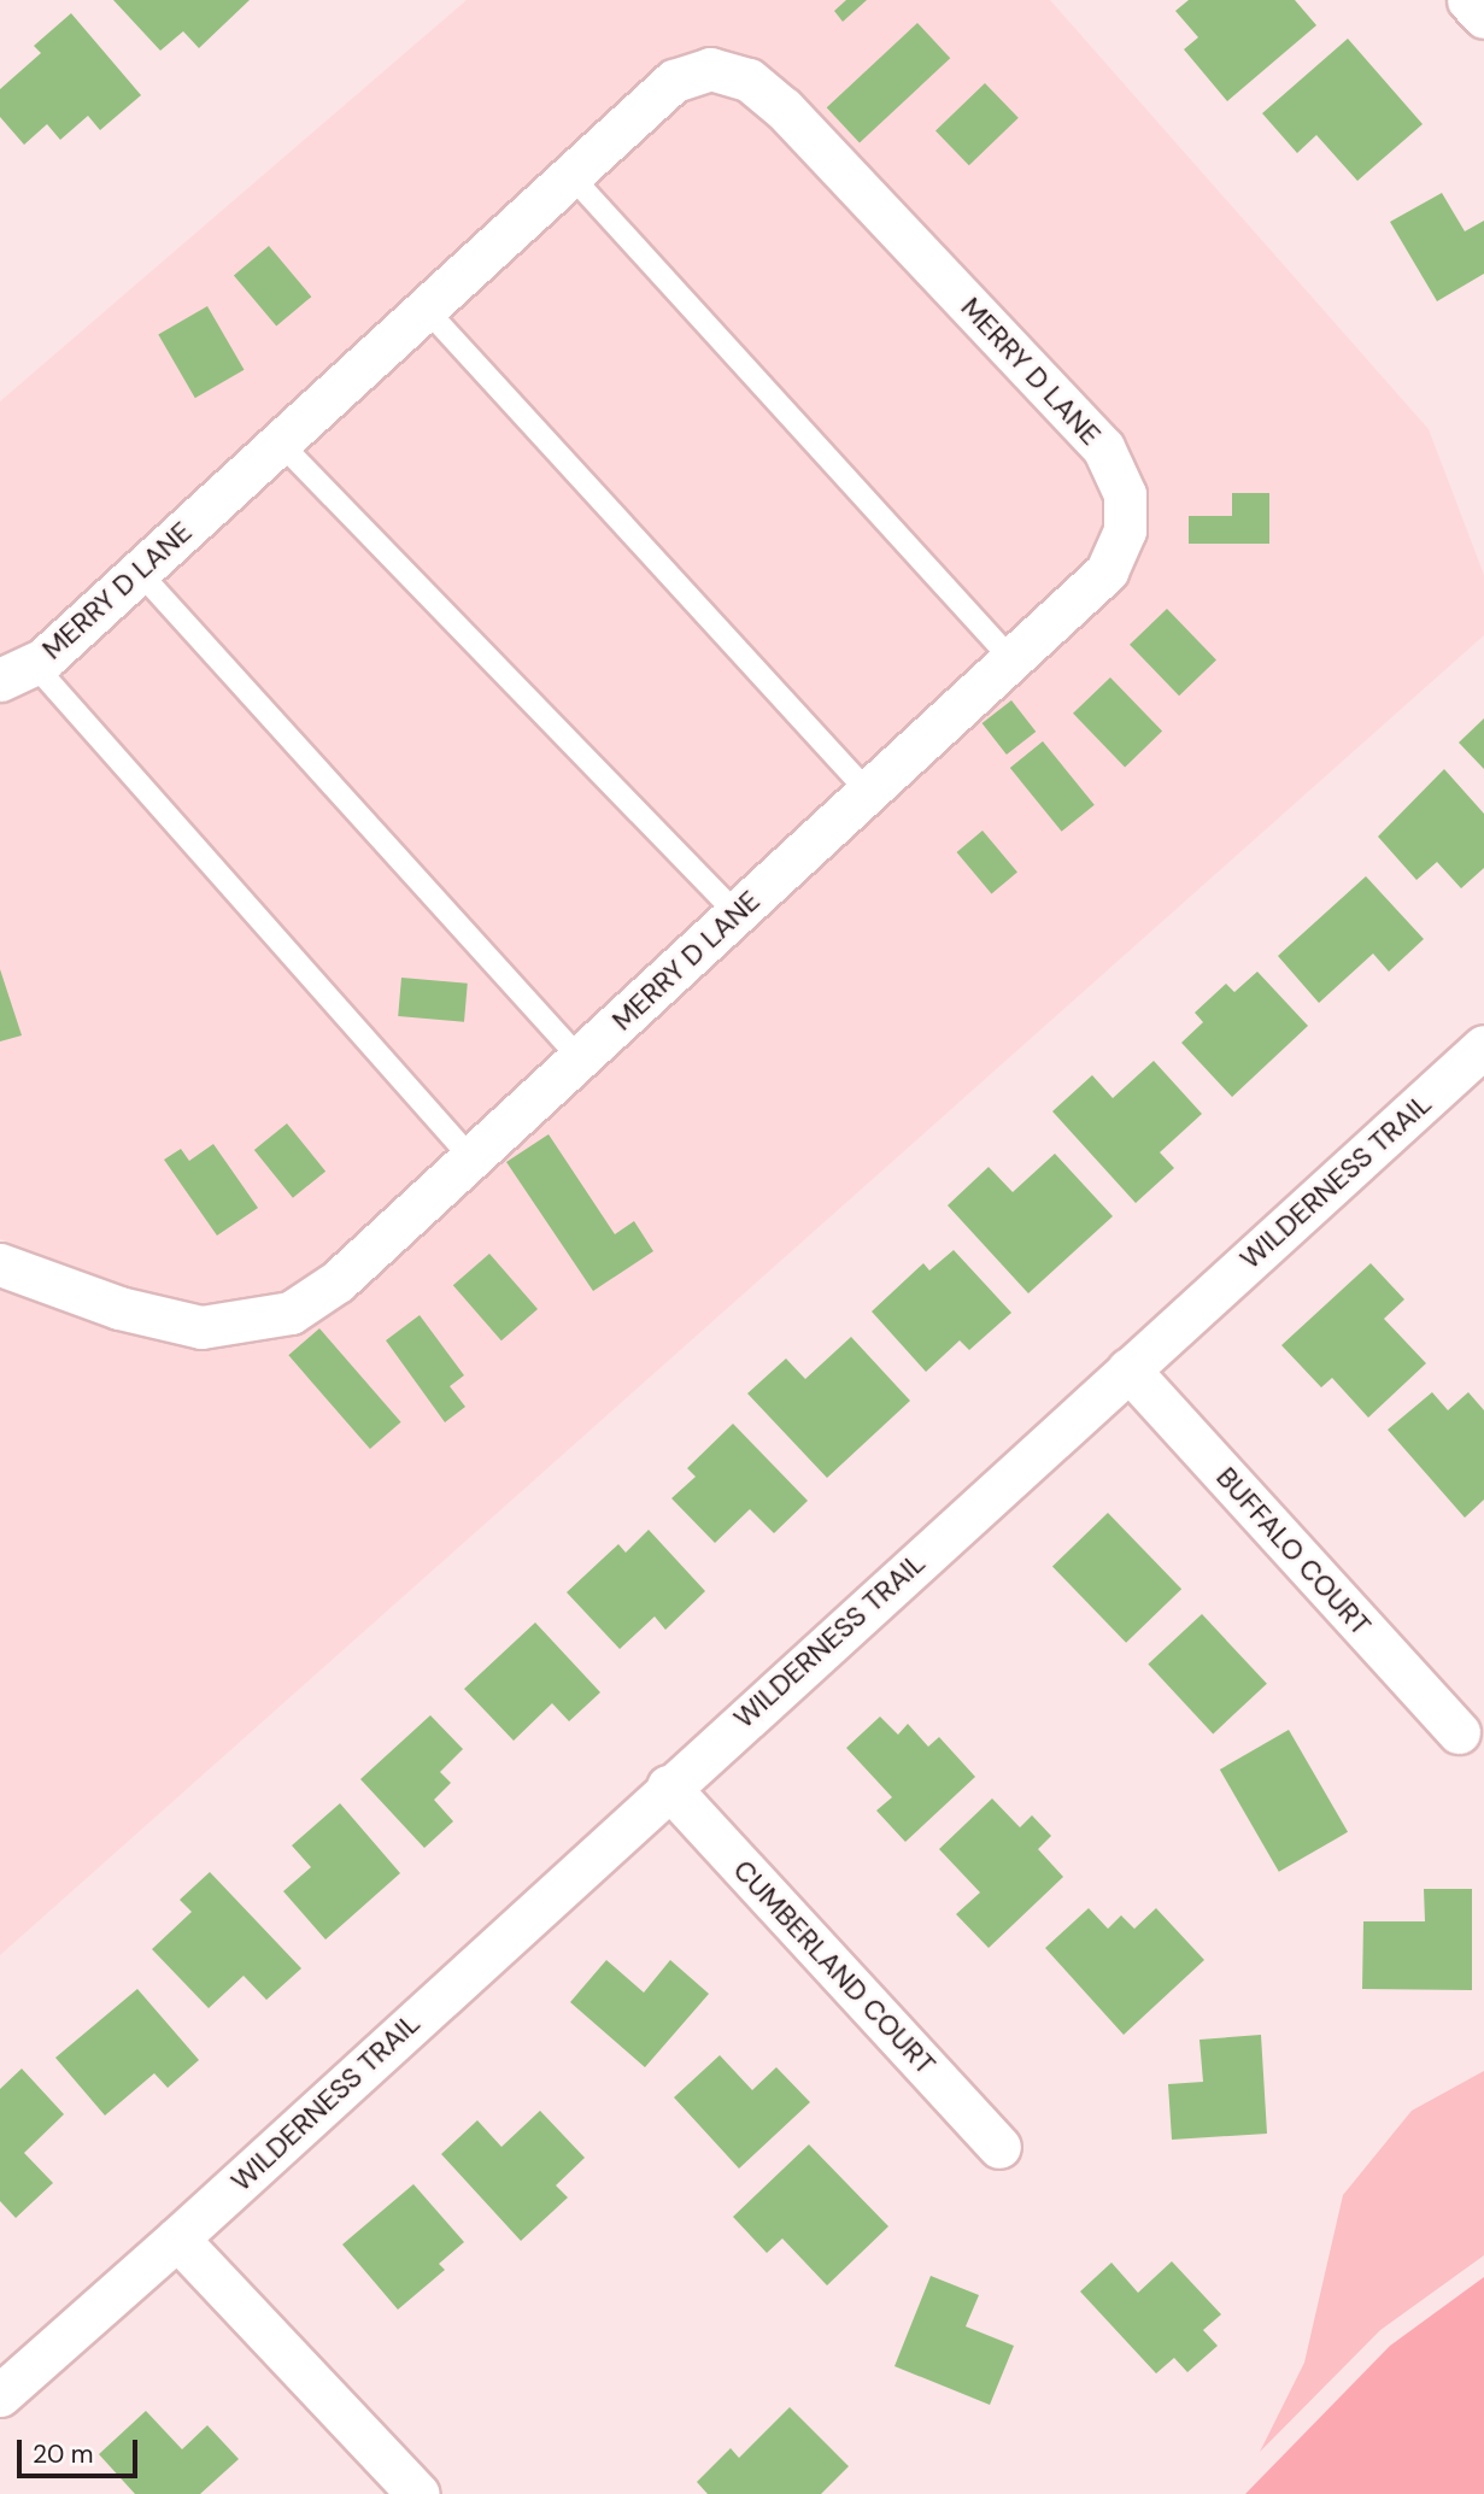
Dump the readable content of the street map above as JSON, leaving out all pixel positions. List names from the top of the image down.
{
  "streets": {
    "street": [
      "MERRY D LANE",
      "WILDERNESS TRAIL",
      "BUFFALO COURT",
      "CUMBERLAND COURT"
    ]
  },
  "crossings": [
    ["WILDERNESS TRAIL", "BUFFALO COURT"],
    ["WILDERNESS TRAIL", "CUMBERLAND COURT"]
  ],
  "scale_bar": "20 m"
}
